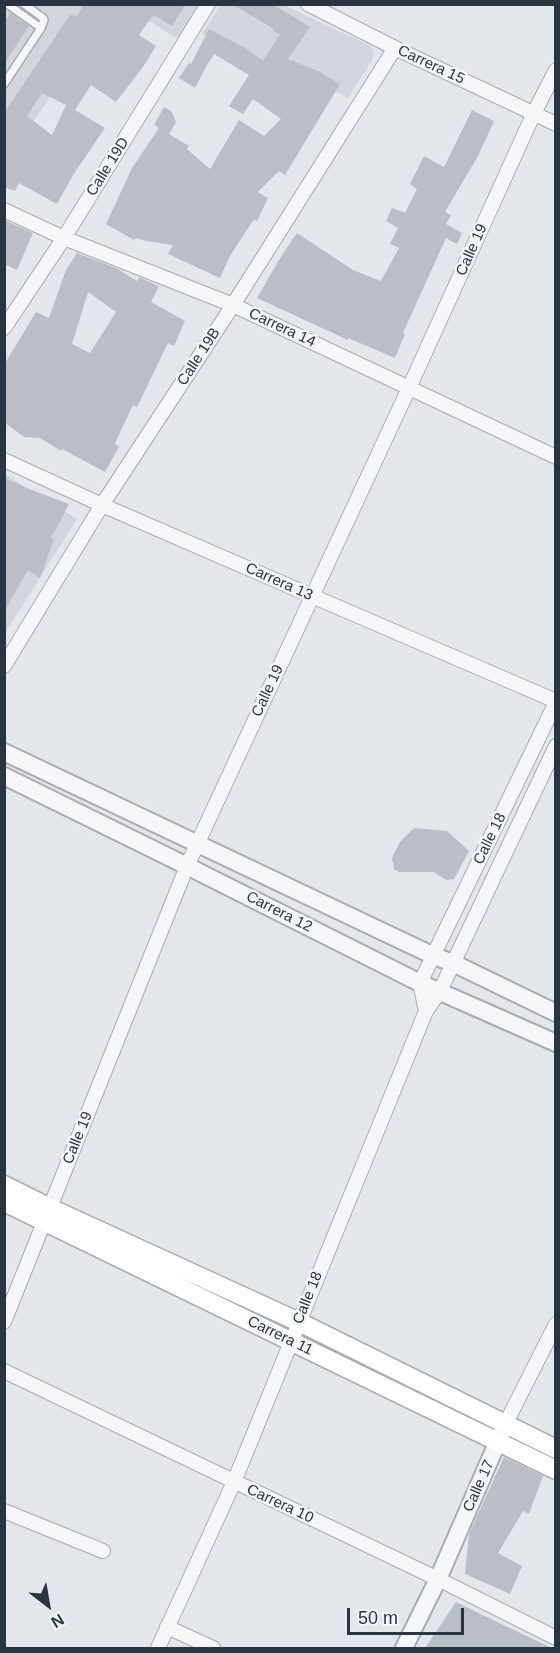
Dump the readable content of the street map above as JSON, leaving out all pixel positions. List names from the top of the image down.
{
  "streets": {
    "main road": ["Carrera 11"],
    "street": [
      "Carrera 15",
      "Calle 19D",
      "Calle 19",
      "Carrera 14",
      "Calle 19B",
      "Carrera 13",
      "Calle 18",
      "Carrera 12",
      "Calle 17",
      "Carrera 10"
    ]
  },
  "crossings": [
    ["Carrera 15", "Calle 19"],
    ["Carrera 15", "Calle 19B"],
    ["Calle 19D", "Carrera 14"],
    ["Calle 19", "Carrera 14"],
    ["Calle 19", "Carrera 13"],
    ["Calle 19", "Carrera 12"],
    ["Calle 19", "Carrera 11"],
    ["Carrera 14", "Calle 19B"],
    ["Calle 19B", "Carrera 13"],
    ["Carrera 13", "Calle 18"],
    ["Calle 18", "Carrera 12"],
    ["Calle 18", "Carrera 11"],
    ["Calle 18", "Carrera 10"],
    ["Carrera 11", "Calle 17"],
    ["Calle 17", "Carrera 10"]
  ],
  "scale_bar": "50 m",
  "north": "bottom right"
}
